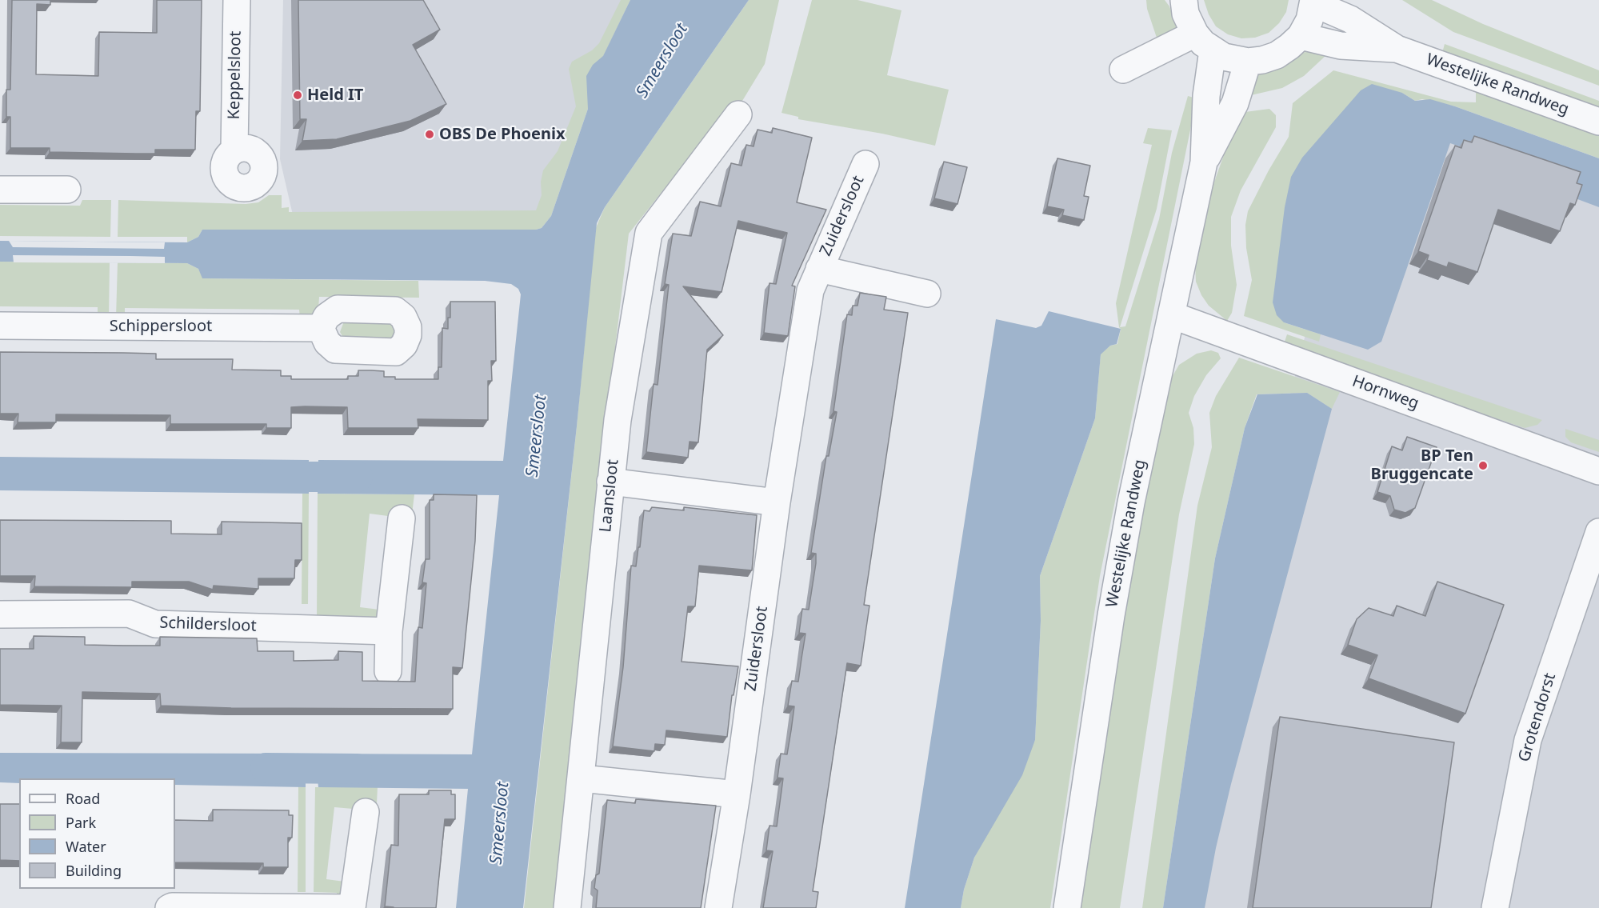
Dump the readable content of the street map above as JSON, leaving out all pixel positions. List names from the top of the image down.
{
  "streets": {
    "street": [
      "Keppelsloot",
      "Westelijke Randweg",
      "Zuidersloot",
      "Schippersloot",
      "Hornweg",
      "Laansloot",
      "Schildersloot",
      "Grotendorst"
    ]
  },
  "crossings": [
    ["Westelijke Randweg", "Hornweg"]
  ],
  "water": ["Smeersloot"],
  "places": ["Held IT", "OBS De Phoenix", "BP Ten Bruggencate"],
  "legend": [
    "Road",
    "Park",
    "Water",
    "Building"
  ]
}
